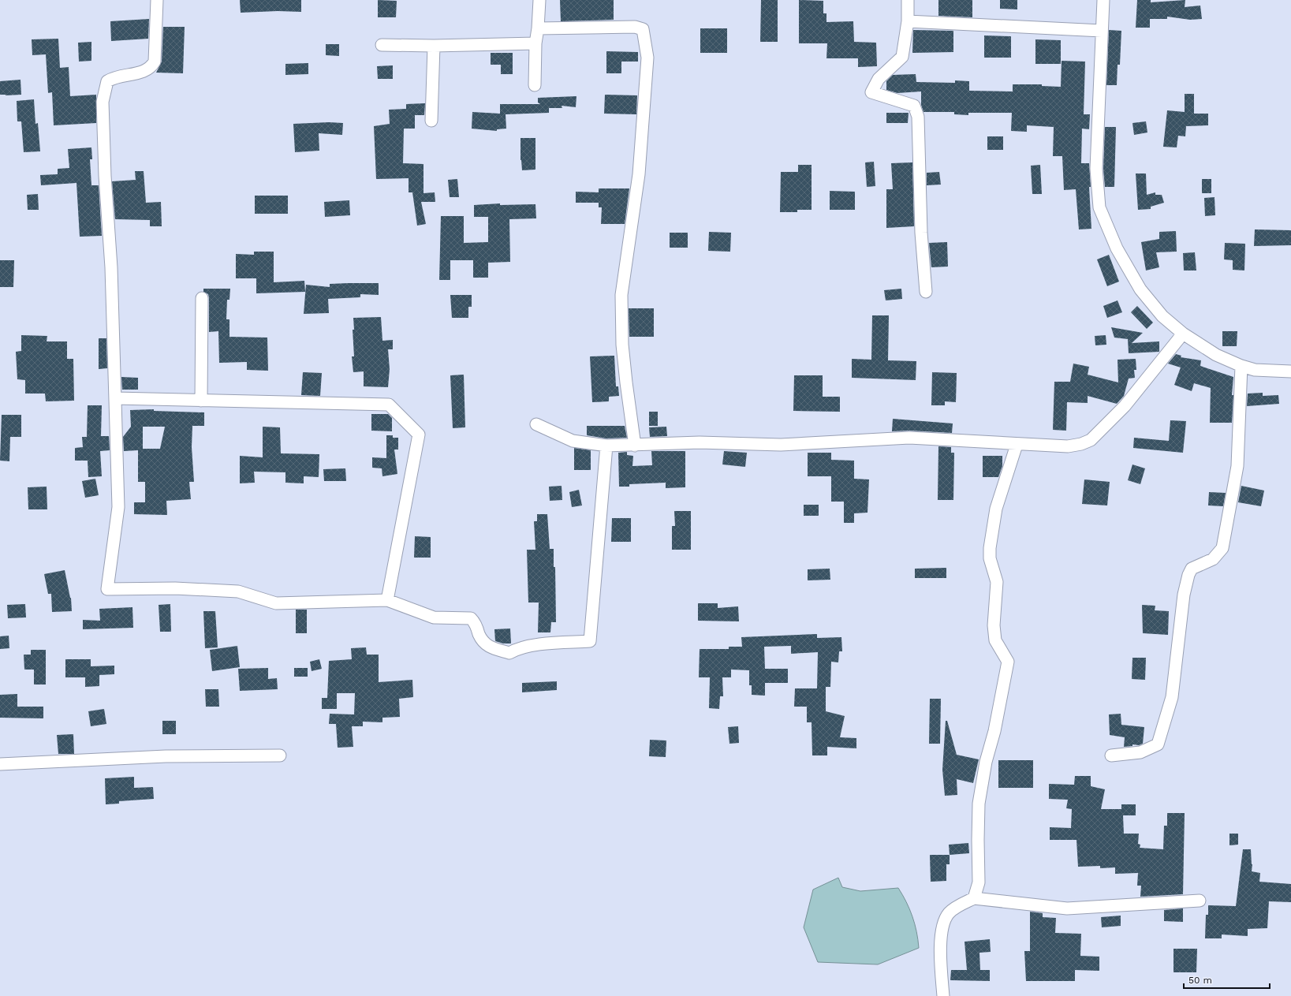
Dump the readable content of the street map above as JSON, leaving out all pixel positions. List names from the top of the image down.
{
  "scale_bar": "50 m"
}
